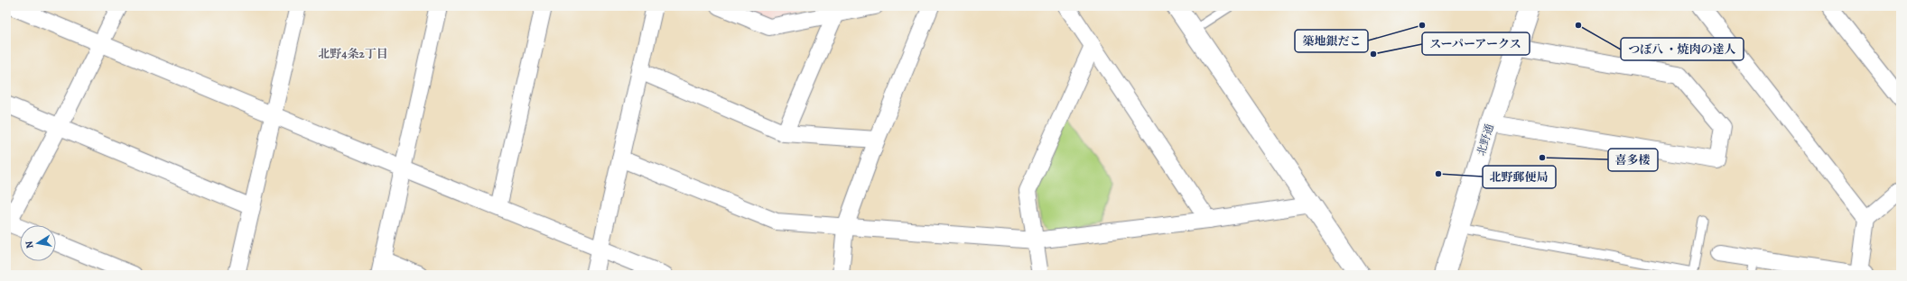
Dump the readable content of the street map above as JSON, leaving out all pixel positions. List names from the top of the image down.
{
  "streets": {
    "street": ["北野通"]
  },
  "districts": ["北野4条2丁目"],
  "places": [
    "築地銀だこ",
    "つぼ八 ・焼肉の達人",
    "スーパーアークス",
    "喜多楼",
    "北野郵便局"
  ],
  "north": "left"
}
